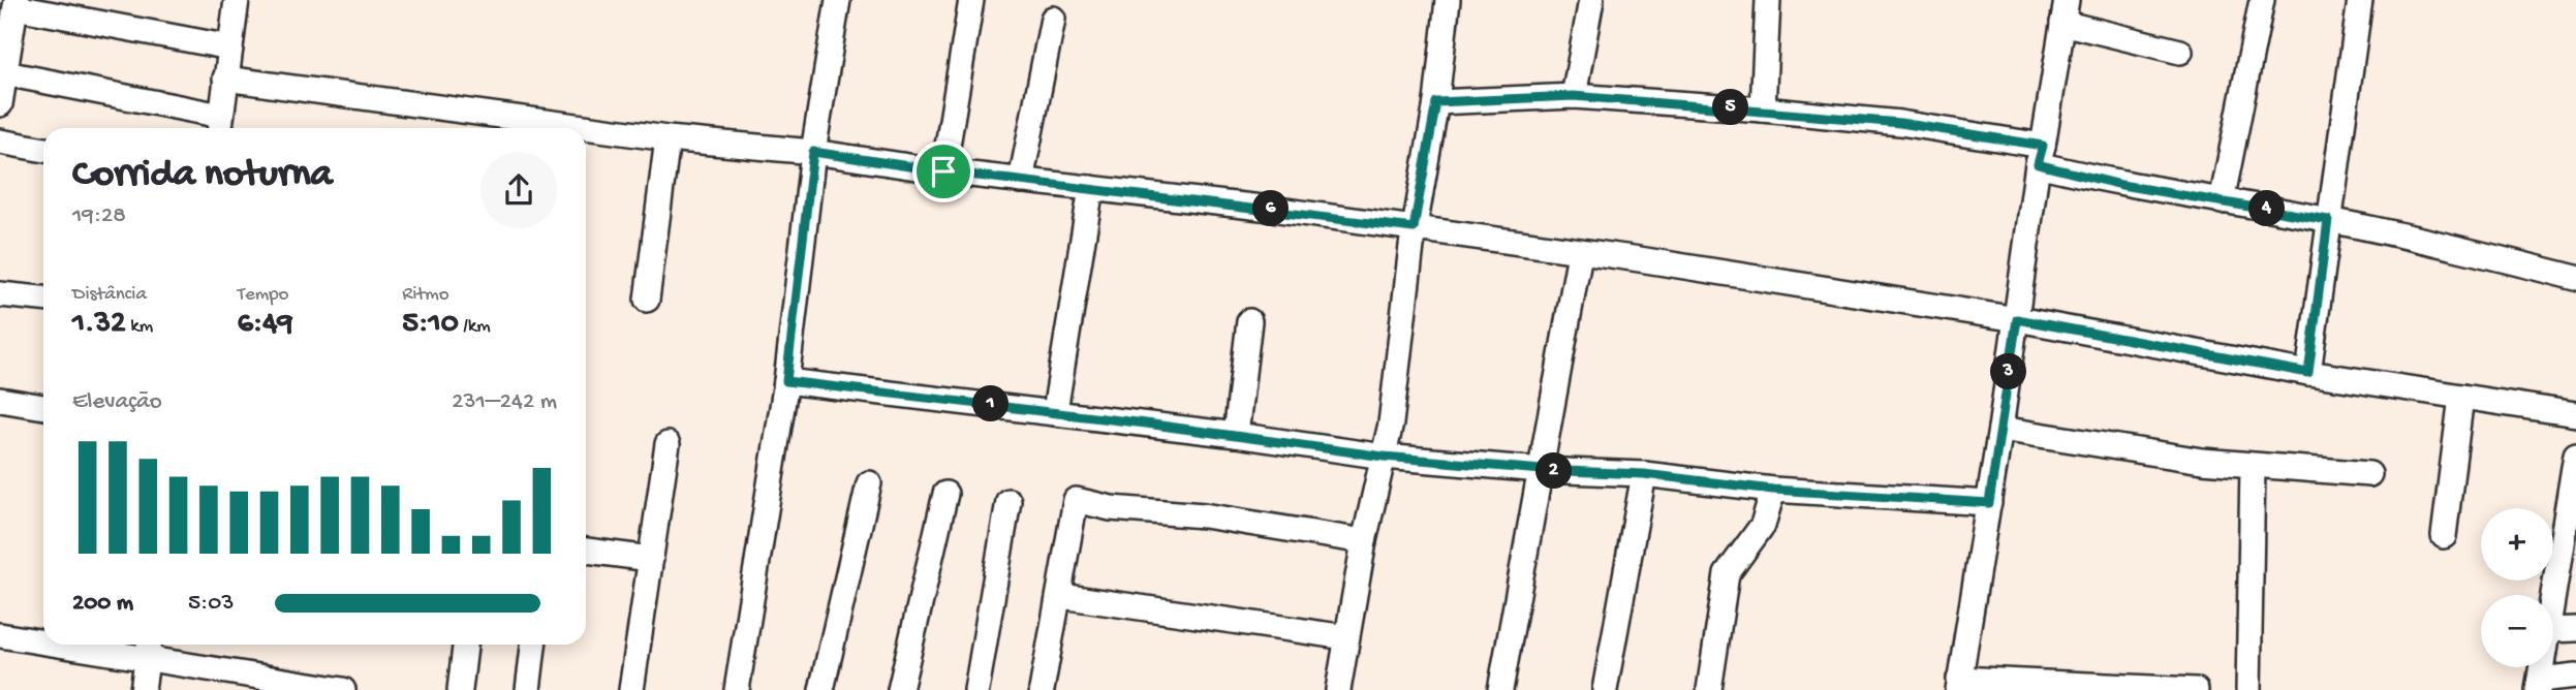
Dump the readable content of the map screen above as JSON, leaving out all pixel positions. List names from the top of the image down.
{
  "page": {
    "pins": [
      "5",
      "4",
      "6",
      "3",
      "1",
      "2"
    ],
    "heading": ["Corrida noturna", "19:28"],
    "stats": [
      ["Distância", "1.32 km"],
      ["Tempo", "6:49"],
      ["Ritmo", "5:10 /km"]
    ],
    "chart": ["Elevação", "231–242 m"],
    "map_buttons": ["+", "−"],
    "list": [
      {
        "name": "200 m",
        "note": "5:03"
      }
    ]
  }
}
